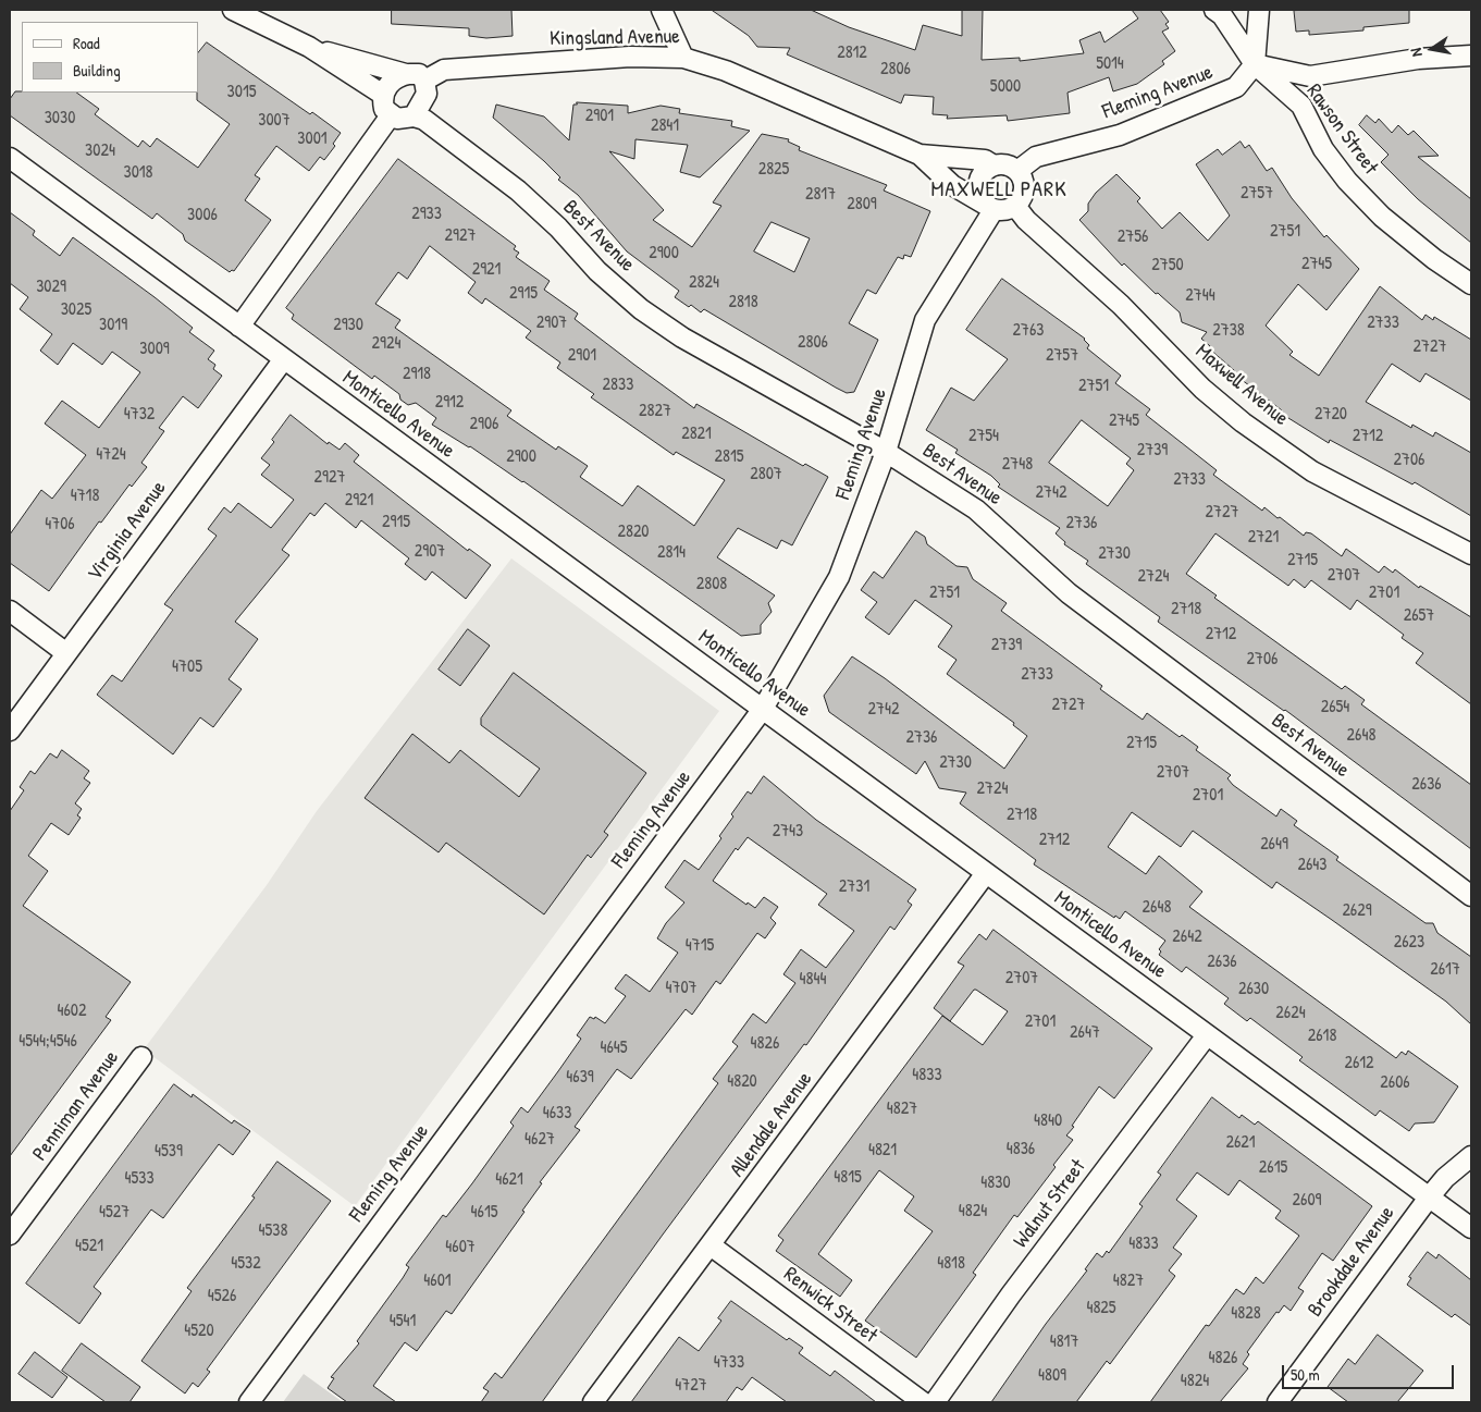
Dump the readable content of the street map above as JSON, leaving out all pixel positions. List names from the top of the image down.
{
  "streets": {
    "street": [
      "Kingsland Avenue",
      "Fleming Avenue",
      "Rawson Street",
      "Best Avenue",
      "Maxwell Avenue",
      "Monticello Avenue",
      "Virginia Avenue",
      "Penniman Avenue",
      "Allendale Avenue",
      "Walnut Street",
      "Brookdale Avenue",
      "Renwick Street"
    ]
  },
  "crossings": [
    ["Kingsland Avenue", "Fleming Avenue"],
    ["Kingsland Avenue", "Best Avenue"],
    ["Kingsland Avenue", "Maxwell Avenue"],
    ["Fleming Avenue", "Rawson Street"],
    ["Fleming Avenue", "Best Avenue"],
    ["Fleming Avenue", "Maxwell Avenue"],
    ["Fleming Avenue", "Monticello Avenue"],
    ["Monticello Avenue", "Virginia Avenue"],
    ["Monticello Avenue", "Allendale Avenue"],
    ["Monticello Avenue", "Walnut Street"],
    ["Monticello Avenue", "Brookdale Avenue"],
    ["Allendale Avenue", "Renwick Street"]
  ],
  "districts": ["MAXWELL PARK"],
  "house_numbers": [
    "2812",
    "5014",
    "2806",
    "5000",
    "3015",
    "2901",
    "3030",
    "3007",
    "2841",
    "3001",
    "3024",
    "2825",
    "3018",
    "2757",
    "2817",
    "2809",
    "2933",
    "3006",
    "2751",
    "2927",
    "2756",
    "2900",
    "2745",
    "2750",
    "2921",
    "2824",
    "3029",
    "2915",
    "2744",
    "2818",
    "3025",
    "2907",
    "2733",
    "3019",
    "2930",
    "2763",
    "2738",
    "2806",
    "2924",
    "2727",
    "3009",
    "2901",
    "2757",
    "2918",
    "2833",
    "2751",
    "2912",
    "2827",
    "4732",
    "2720",
    "2745",
    "2906",
    "2821",
    "2754",
    "2712",
    "2739",
    "4724",
    "2900",
    "2815",
    "2706",
    "2748",
    "2807",
    "2927",
    "2733",
    "2742",
    "4718",
    "2921",
    "2727",
    "2915",
    "2736",
    "4706",
    "2820",
    "2721",
    "2907",
    "2814",
    "2730",
    "2715",
    "2707",
    "2724",
    "2808",
    "2751",
    "2701",
    "2718",
    "2657",
    "2712",
    "2739",
    "2706",
    "4705",
    "2733",
    "2727",
    "2654",
    "2742",
    "2648",
    "2736",
    "2715",
    "2730",
    "2707",
    "2636",
    "2724",
    "2701",
    "2718",
    "2743",
    "2712",
    "2649",
    "2643",
    "2731",
    "2648",
    "2629",
    "2642",
    "2623",
    "4715",
    "2636",
    "2617",
    "2707",
    "4844",
    "4707",
    "2630",
    "4602",
    "2624",
    "2701",
    "2647",
    "2618",
    "4544;4546",
    "4826",
    "4645",
    "2612",
    "4833",
    "4639",
    "4820",
    "2606",
    "4827",
    "4633",
    "4840",
    "4627",
    "2621",
    "4836",
    "4821",
    "4539",
    "2615",
    "4815",
    "4533",
    "4621",
    "4830",
    "2609",
    "4824",
    "4527",
    "4615",
    "4538",
    "4833",
    "4521",
    "4607",
    "4532",
    "4818",
    "4601",
    "4827",
    "4526",
    "4825",
    "4828",
    "4541",
    "4520",
    "4817",
    "4826",
    "4733",
    "4809",
    "4824",
    "4727"
  ],
  "legend": ["Road", "Building"],
  "scale_bar": "50 m",
  "north": "left"
}
